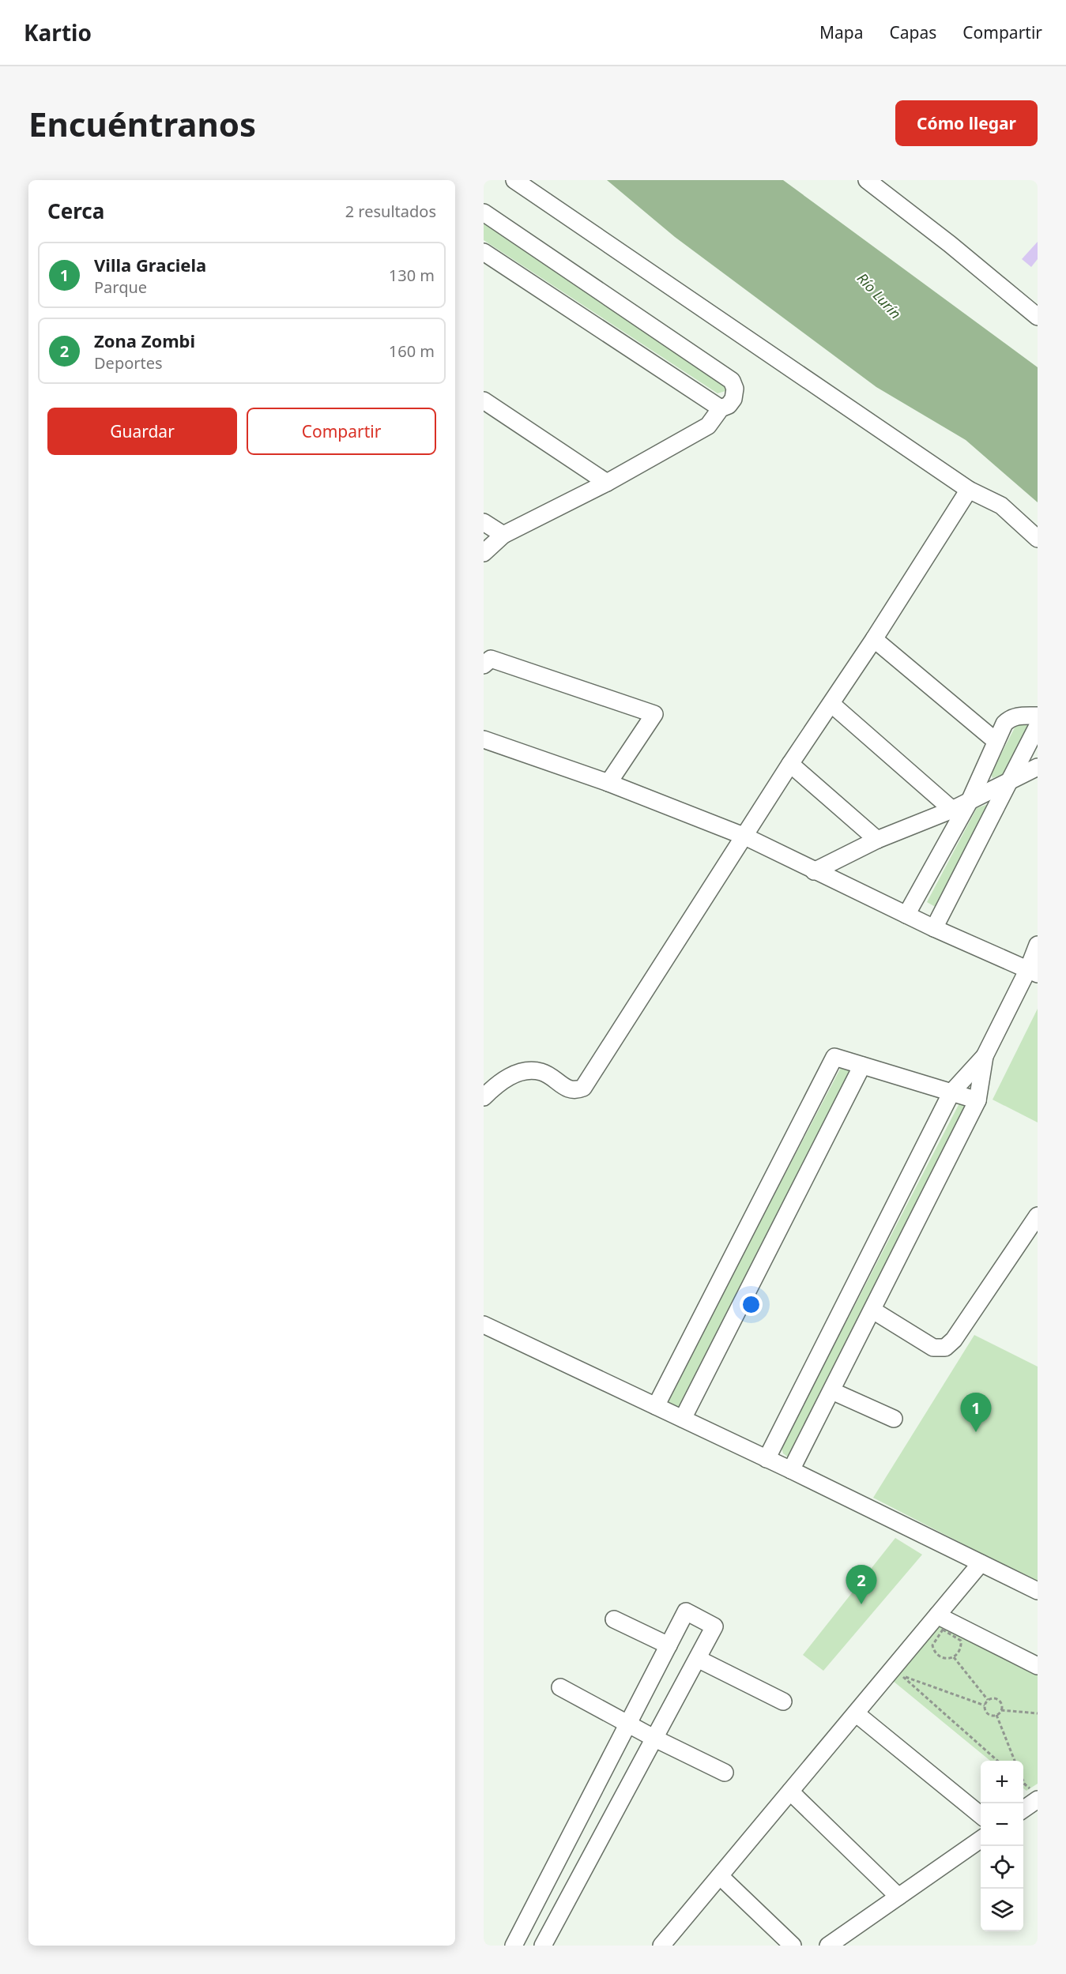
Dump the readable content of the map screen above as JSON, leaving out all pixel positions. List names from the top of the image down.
{
  "water": ["Río Lurín"],
  "page": {
    "header": "Kartio",
    "nav": ["Mapa", "Capas", "Compartir"],
    "buttons": [
      "Cómo llegar",
      ["Guardar", "Compartir"]
    ],
    "title": "Encuéntranos",
    "heading": ["Cerca", "2 resultados"],
    "list": [
      {
        "mark": "1",
        "name": "Villa Graciela",
        "note": "Parque",
        "value": "130 m"
      },
      {
        "mark": "2",
        "name": "Zona Zombi",
        "note": "Deportes",
        "value": "160 m"
      }
    ],
    "pins": ["1", "2"],
    "map_buttons": ["+", "−"]
  }
}
